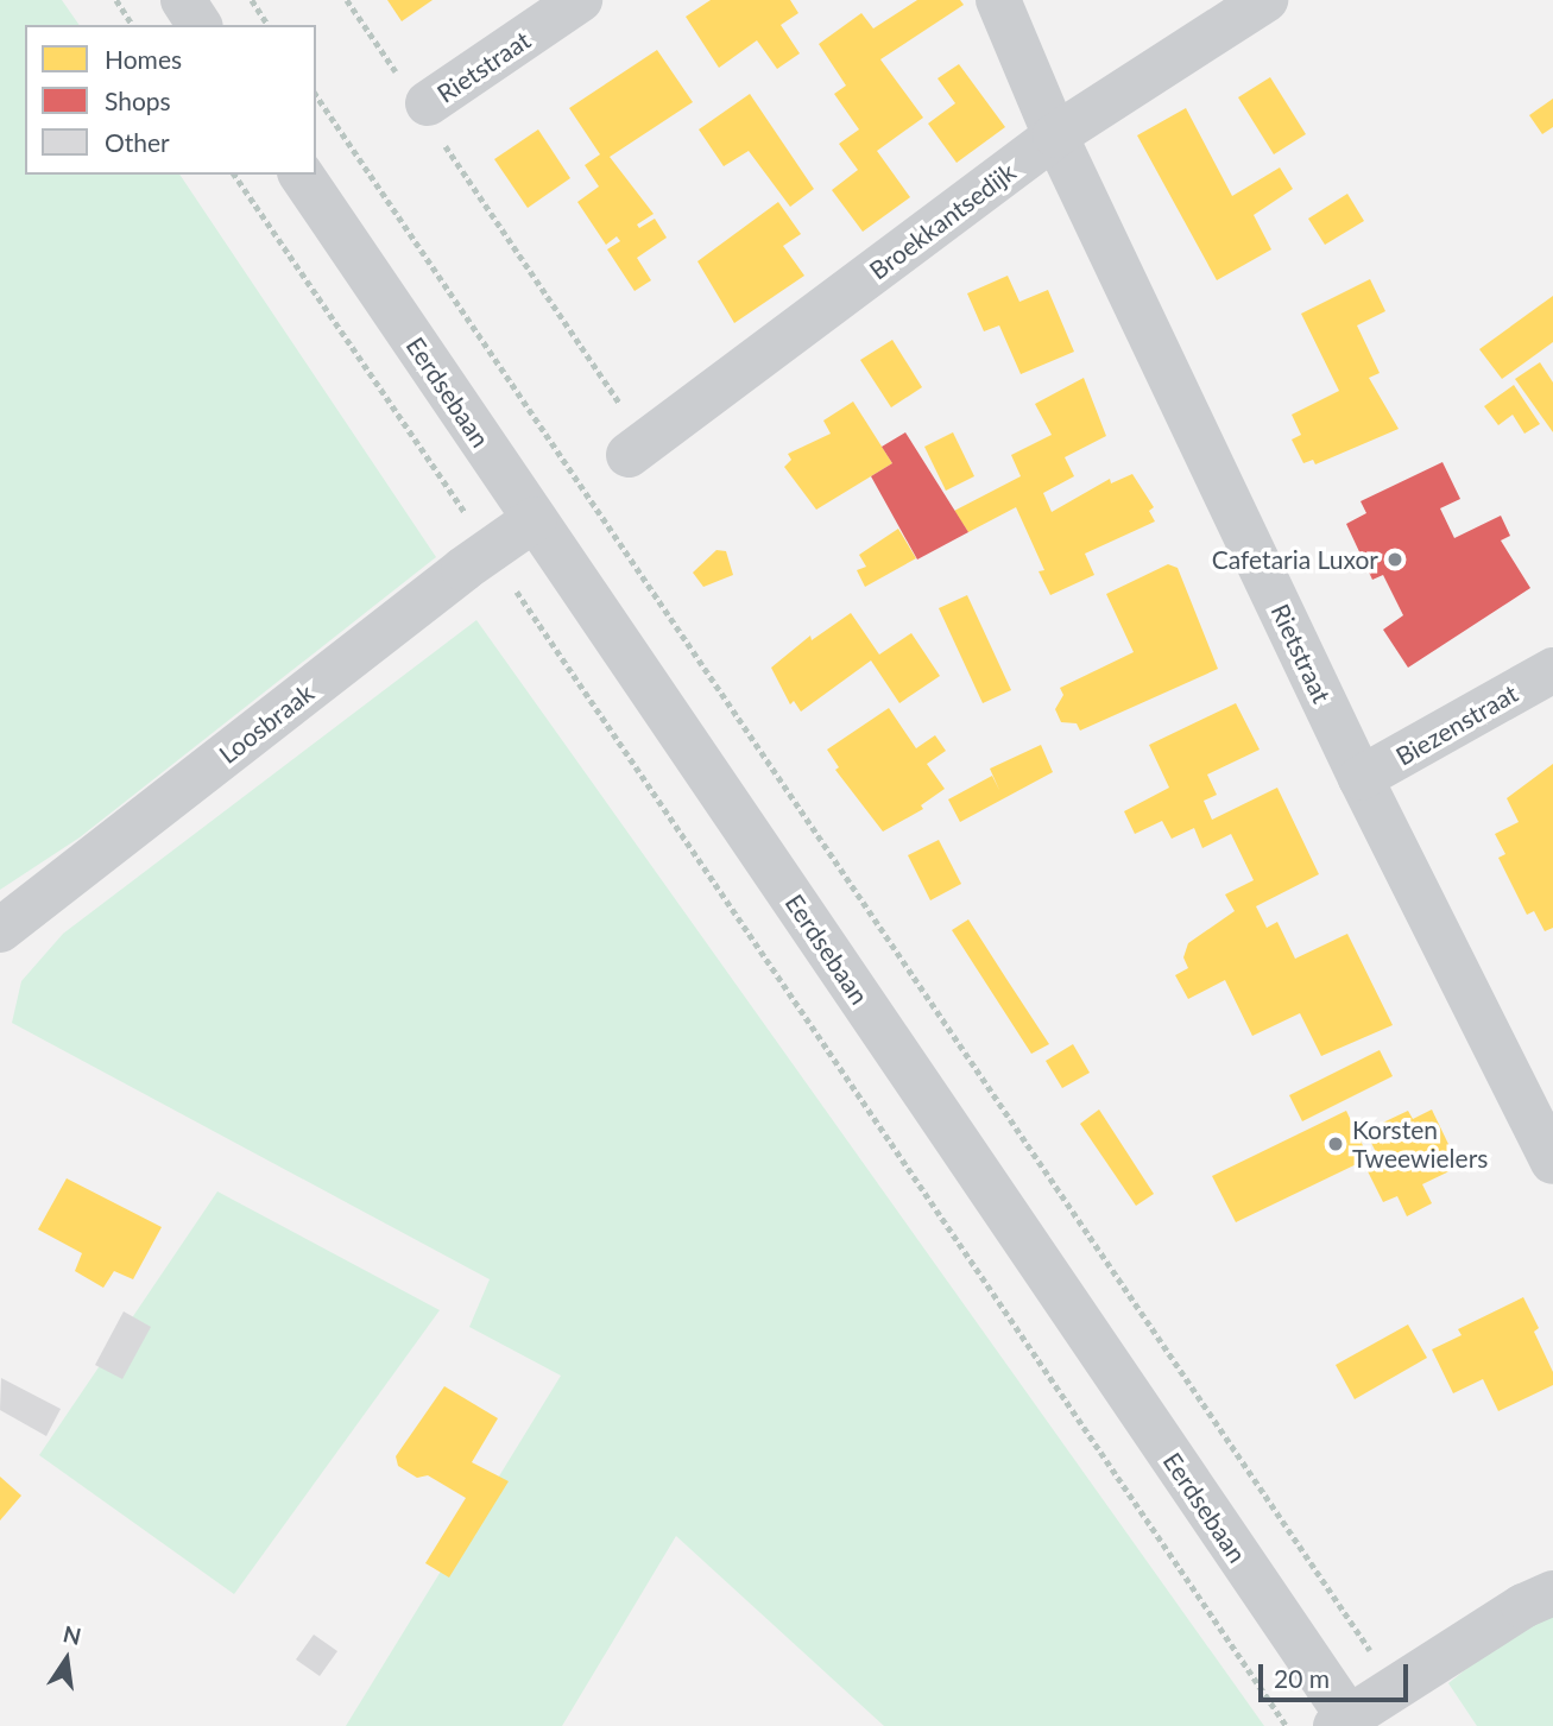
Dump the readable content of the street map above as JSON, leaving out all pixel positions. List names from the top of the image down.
{
  "streets": {
    "street": [
      "Rietstraat",
      "Broekkantsedijk",
      "Eerdsebaan",
      "Loosbraak",
      "Biezenstraat"
    ]
  },
  "crossings": [
    ["Rietstraat", "Broekkantsedijk"],
    ["Rietstraat", "Biezenstraat"],
    ["Eerdsebaan", "Loosbraak"]
  ],
  "places": ["Cafetaria Luxor", "Korsten Tweewielers"],
  "legend": ["Homes", "Shops", "Other"],
  "scale_bar": "20 m",
  "north": "top"
}
